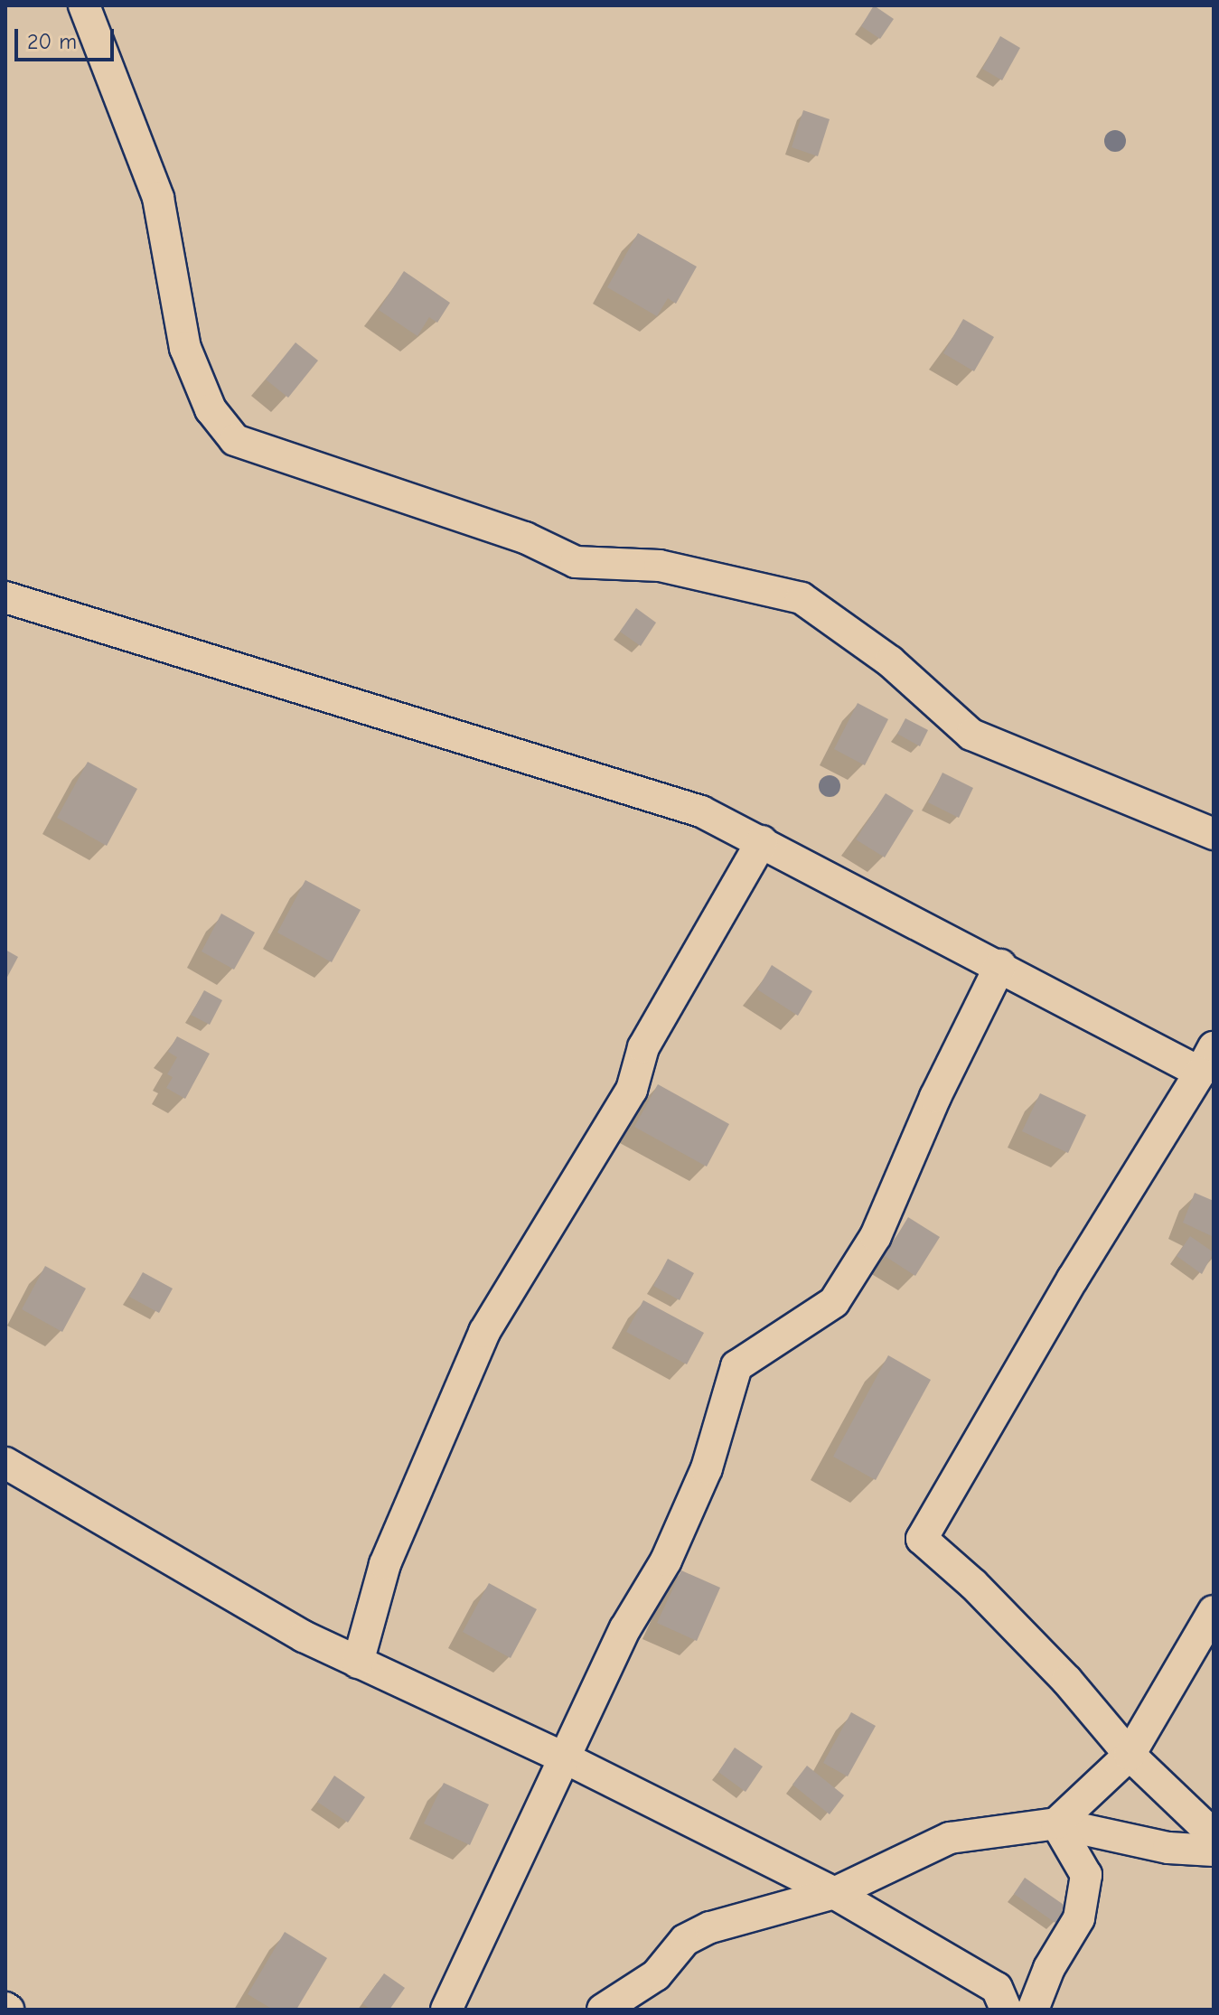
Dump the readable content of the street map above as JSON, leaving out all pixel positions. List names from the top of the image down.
{
  "scale_bar": "20 m"
}
